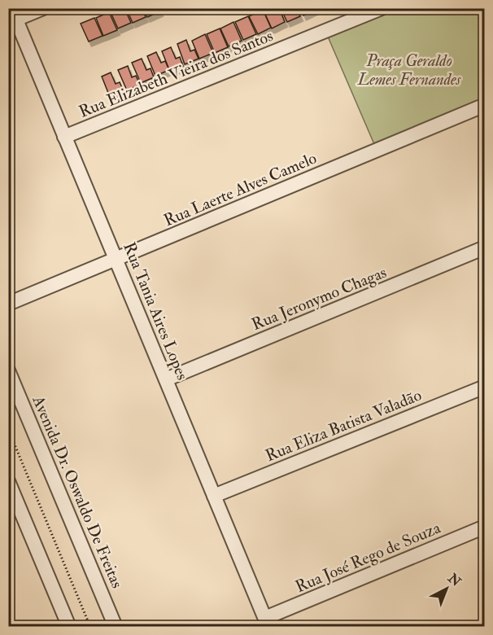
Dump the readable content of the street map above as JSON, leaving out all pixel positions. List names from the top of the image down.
{
  "streets": {
    "street": [
      "Rua Elizabeth Vieira dos Santos",
      "Rua Laerte Alves Camelo",
      "Rua Jeronymo Chagas",
      "Rua Tania Aires Lopes",
      "Rua Eliza Batista Valadão",
      "Avenida Dr. Oswaldo De Freitas",
      "Rua José Rego de Souza"
    ]
  },
  "crossings": [
    ["Rua Elizabeth Vieira dos Santos", "Rua Tania Aires Lopes"],
    ["Rua Laerte Alves Camelo", "Rua Tania Aires Lopes"],
    ["Rua Jeronymo Chagas", "Rua Tania Aires Lopes"],
    ["Rua Tania Aires Lopes", "Rua Eliza Batista Valadão"],
    ["Rua Tania Aires Lopes", "Rua José Rego de Souza"]
  ],
  "parks": ["Praça Geraldo Lemes Fernandes"],
  "north": "top right"
}
